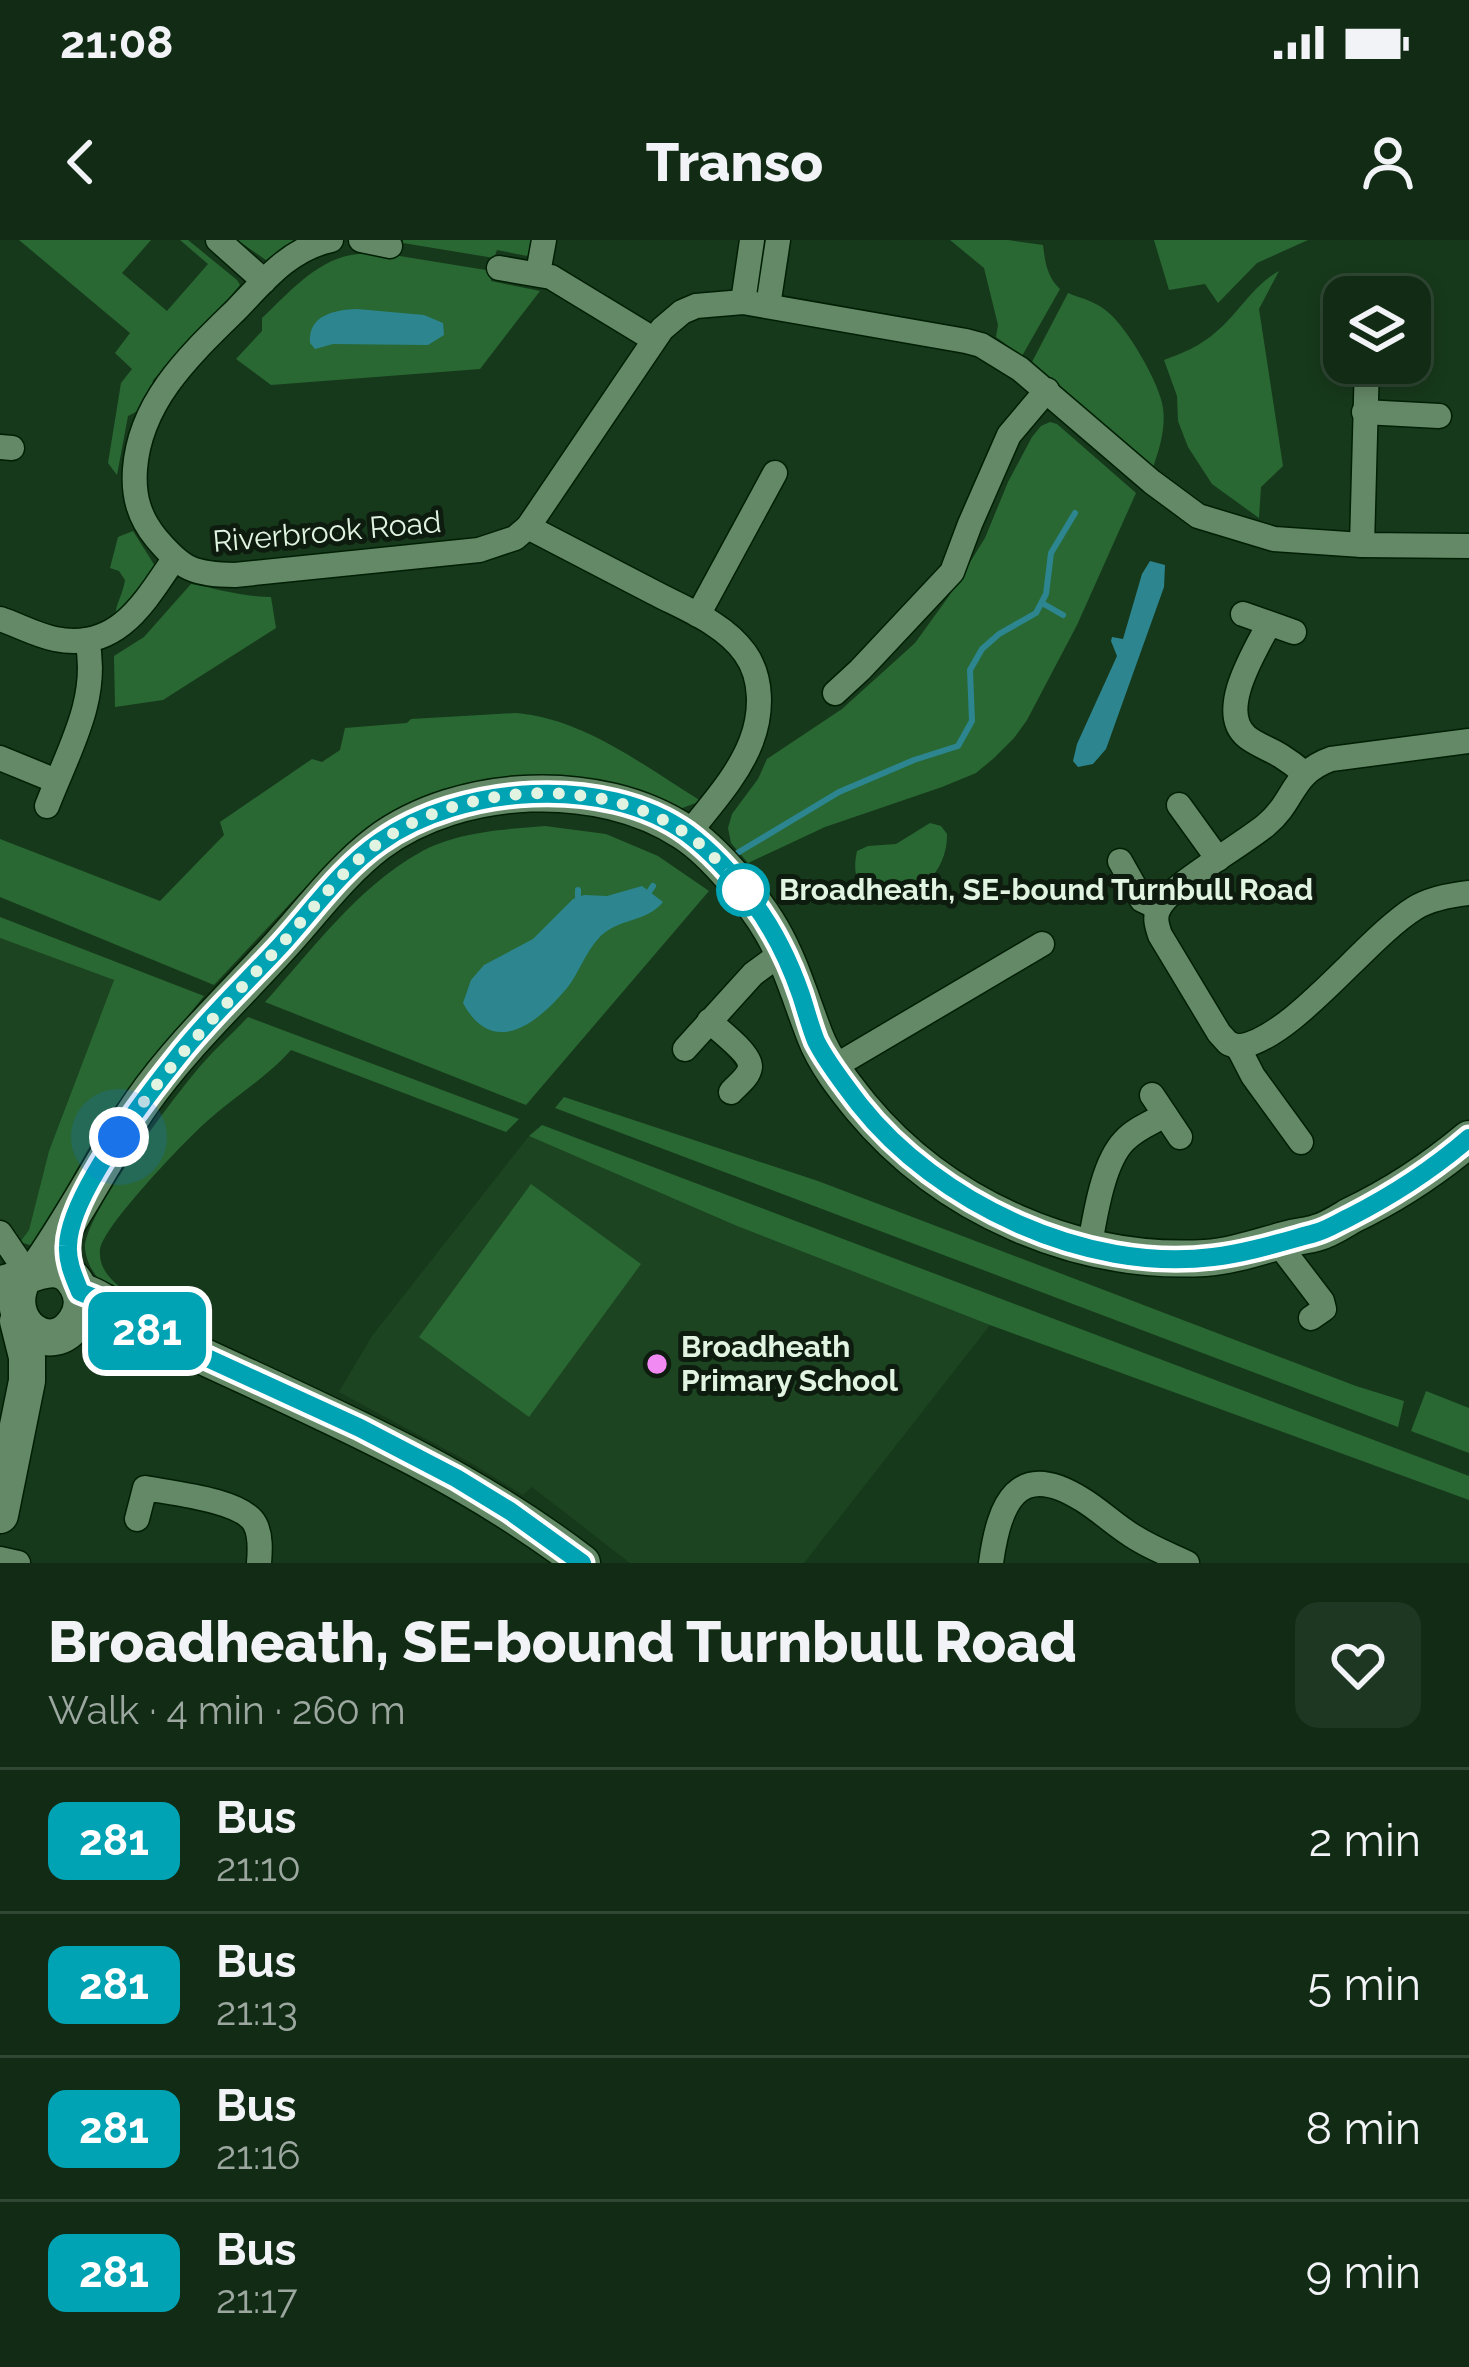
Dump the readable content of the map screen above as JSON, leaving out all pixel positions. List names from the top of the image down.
{
  "streets": {
    "street": ["Riverbrook Road"]
  },
  "places": ["Broadheath, SE-bound Turnbull Road", "Broadheath Primary School"],
  "lines": ["bus line 281"],
  "page": {
    "status": "21:08",
    "header": "Transo",
    "on_map": "281",
    "heading": ["Broadheath, SE-bound Turnbull Road", "Walk · 4 min · 260 m"],
    "list": [
      {
        "mark": "281",
        "name": "Bus",
        "note": "21:10",
        "value": "2 min"
      },
      {
        "mark": "281",
        "name": "Bus",
        "note": "21:13",
        "value": "5 min"
      },
      {
        "mark": "281",
        "name": "Bus",
        "note": "21:16",
        "value": "8 min"
      },
      {
        "mark": "281",
        "name": "Bus",
        "note": "21:17",
        "value": "9 min"
      }
    ]
  }
}
